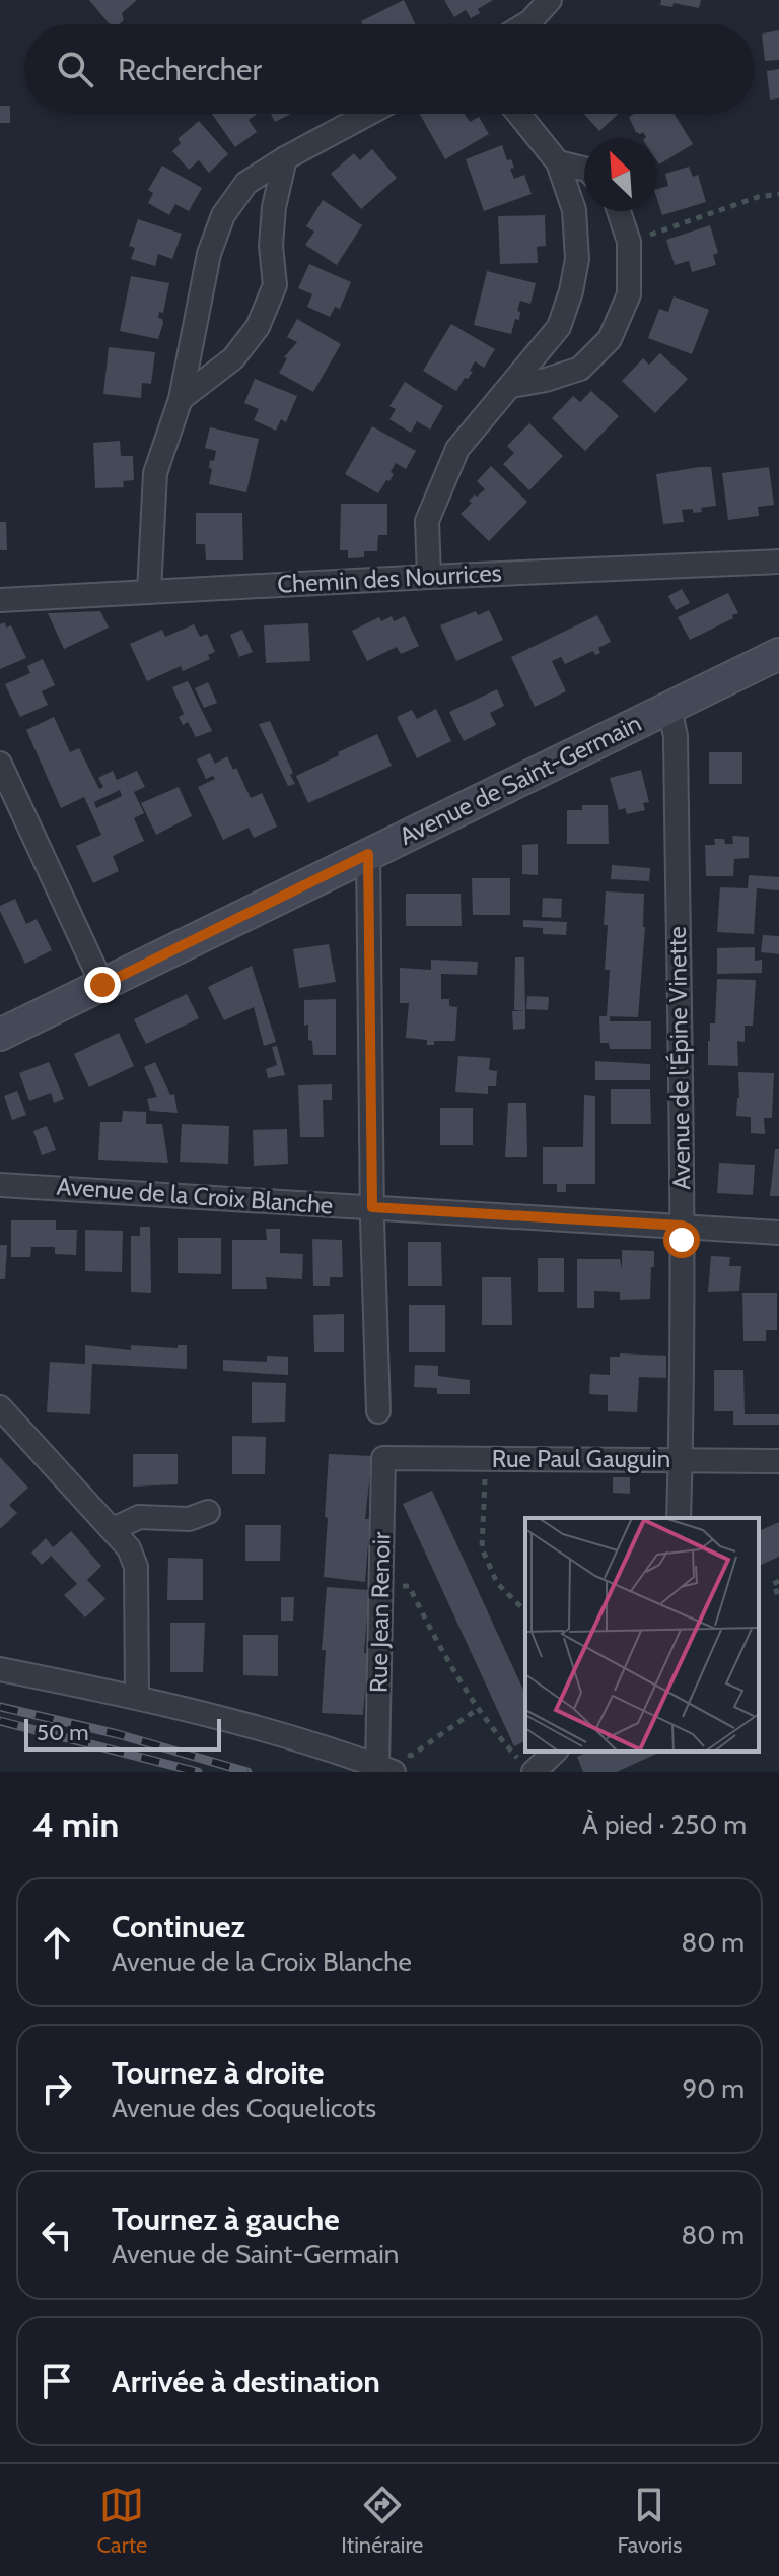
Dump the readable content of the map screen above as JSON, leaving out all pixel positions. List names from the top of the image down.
{
  "streets": {
    "street": [
      "Chemin des Nourrices",
      "Avenue de Saint-Germain",
      "Avenue de l'Épine Vinette",
      "Avenue de la Croix Blanche",
      "Rue Paul Gauguin",
      "Rue Jean Renoir"
    ]
  },
  "crossings": [
    ["Avenue de Saint-Germain", "Avenue de l'Épine Vinette"],
    ["Avenue de l'Épine Vinette", "Avenue de la Croix Blanche"],
    ["Avenue de l'Épine Vinette", "Rue Paul Gauguin"],
    ["Rue Paul Gauguin", "Rue Jean Renoir"]
  ],
  "scale_bar": "50 m",
  "north": "top left",
  "page": {
    "search": "Rechercher",
    "scale": "50 m",
    "heading": ["4 min", "À pied · 250 m"],
    "list": [
      ["Continuez", "Avenue de la Croix Blanche", "80 m"],
      ["Tournez à droite", "Avenue des Coquelicots", "90 m"],
      ["Tournez à gauche", "Avenue de Saint-Germain", "80 m"],
      "Arrivée à destination"
    ],
    "nav": ["Carte", "Itinéraire", "Favoris"]
  }
}
